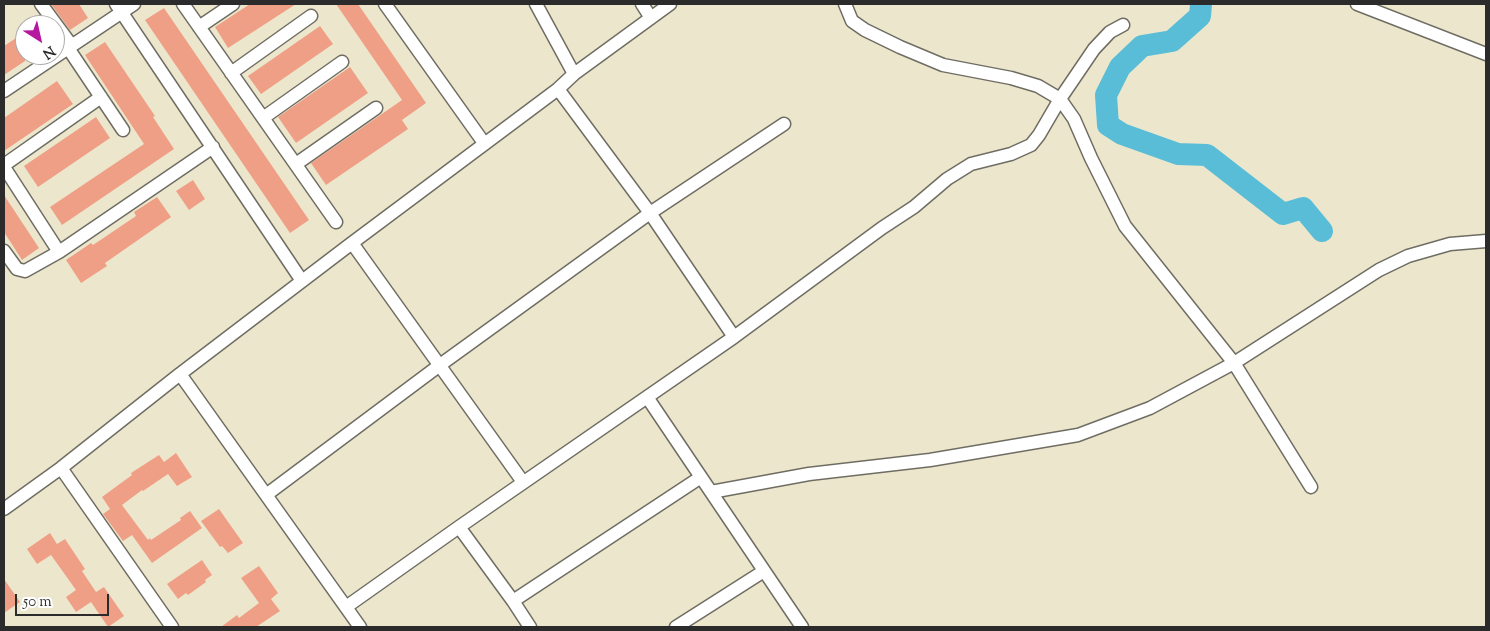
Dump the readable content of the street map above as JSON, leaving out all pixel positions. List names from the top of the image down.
{
  "scale_bar": "50 m",
  "north": "bottom right"
}
